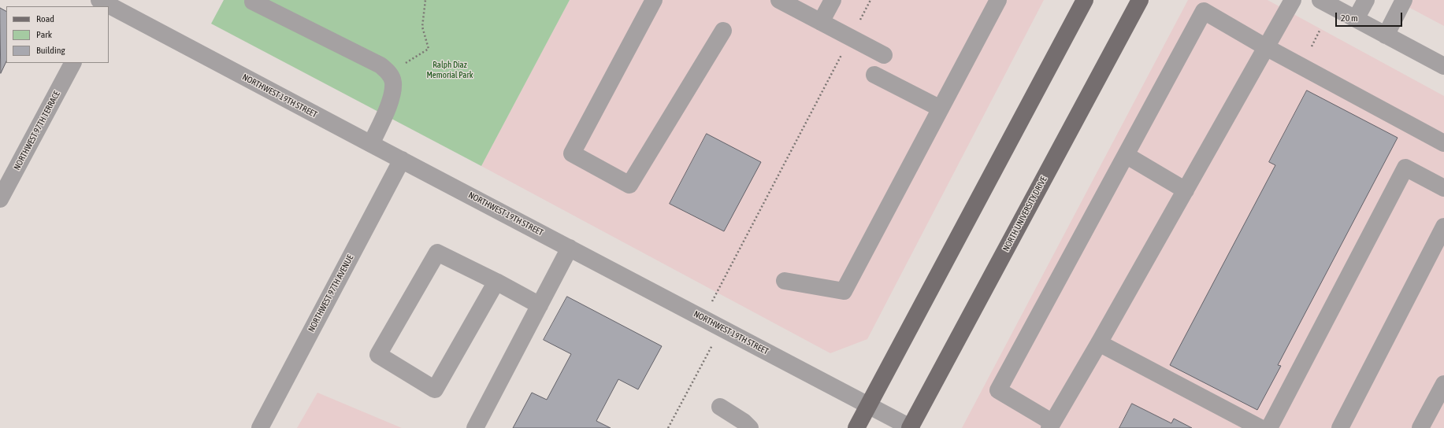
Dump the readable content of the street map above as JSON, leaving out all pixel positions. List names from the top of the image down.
{
  "streets": {
    "main road": ["NORTH UNIVERSITY DRIVE"],
    "street": ["NORTHWEST 19TH STREET", "NORTHWEST 97TH TERRACE", "NORTHWEST 97TH AVENUE"]
  },
  "crossings": [
    ["NORTHWEST 19TH STREET", "NORTH UNIVERSITY DRIVE"],
    ["NORTHWEST 19TH STREET", "NORTHWEST 97TH AVENUE"]
  ],
  "parks": ["Ralph Diaz Memorial Park"],
  "legend": ["Road", "Park", "Building"],
  "scale_bar": "20 m"
}
